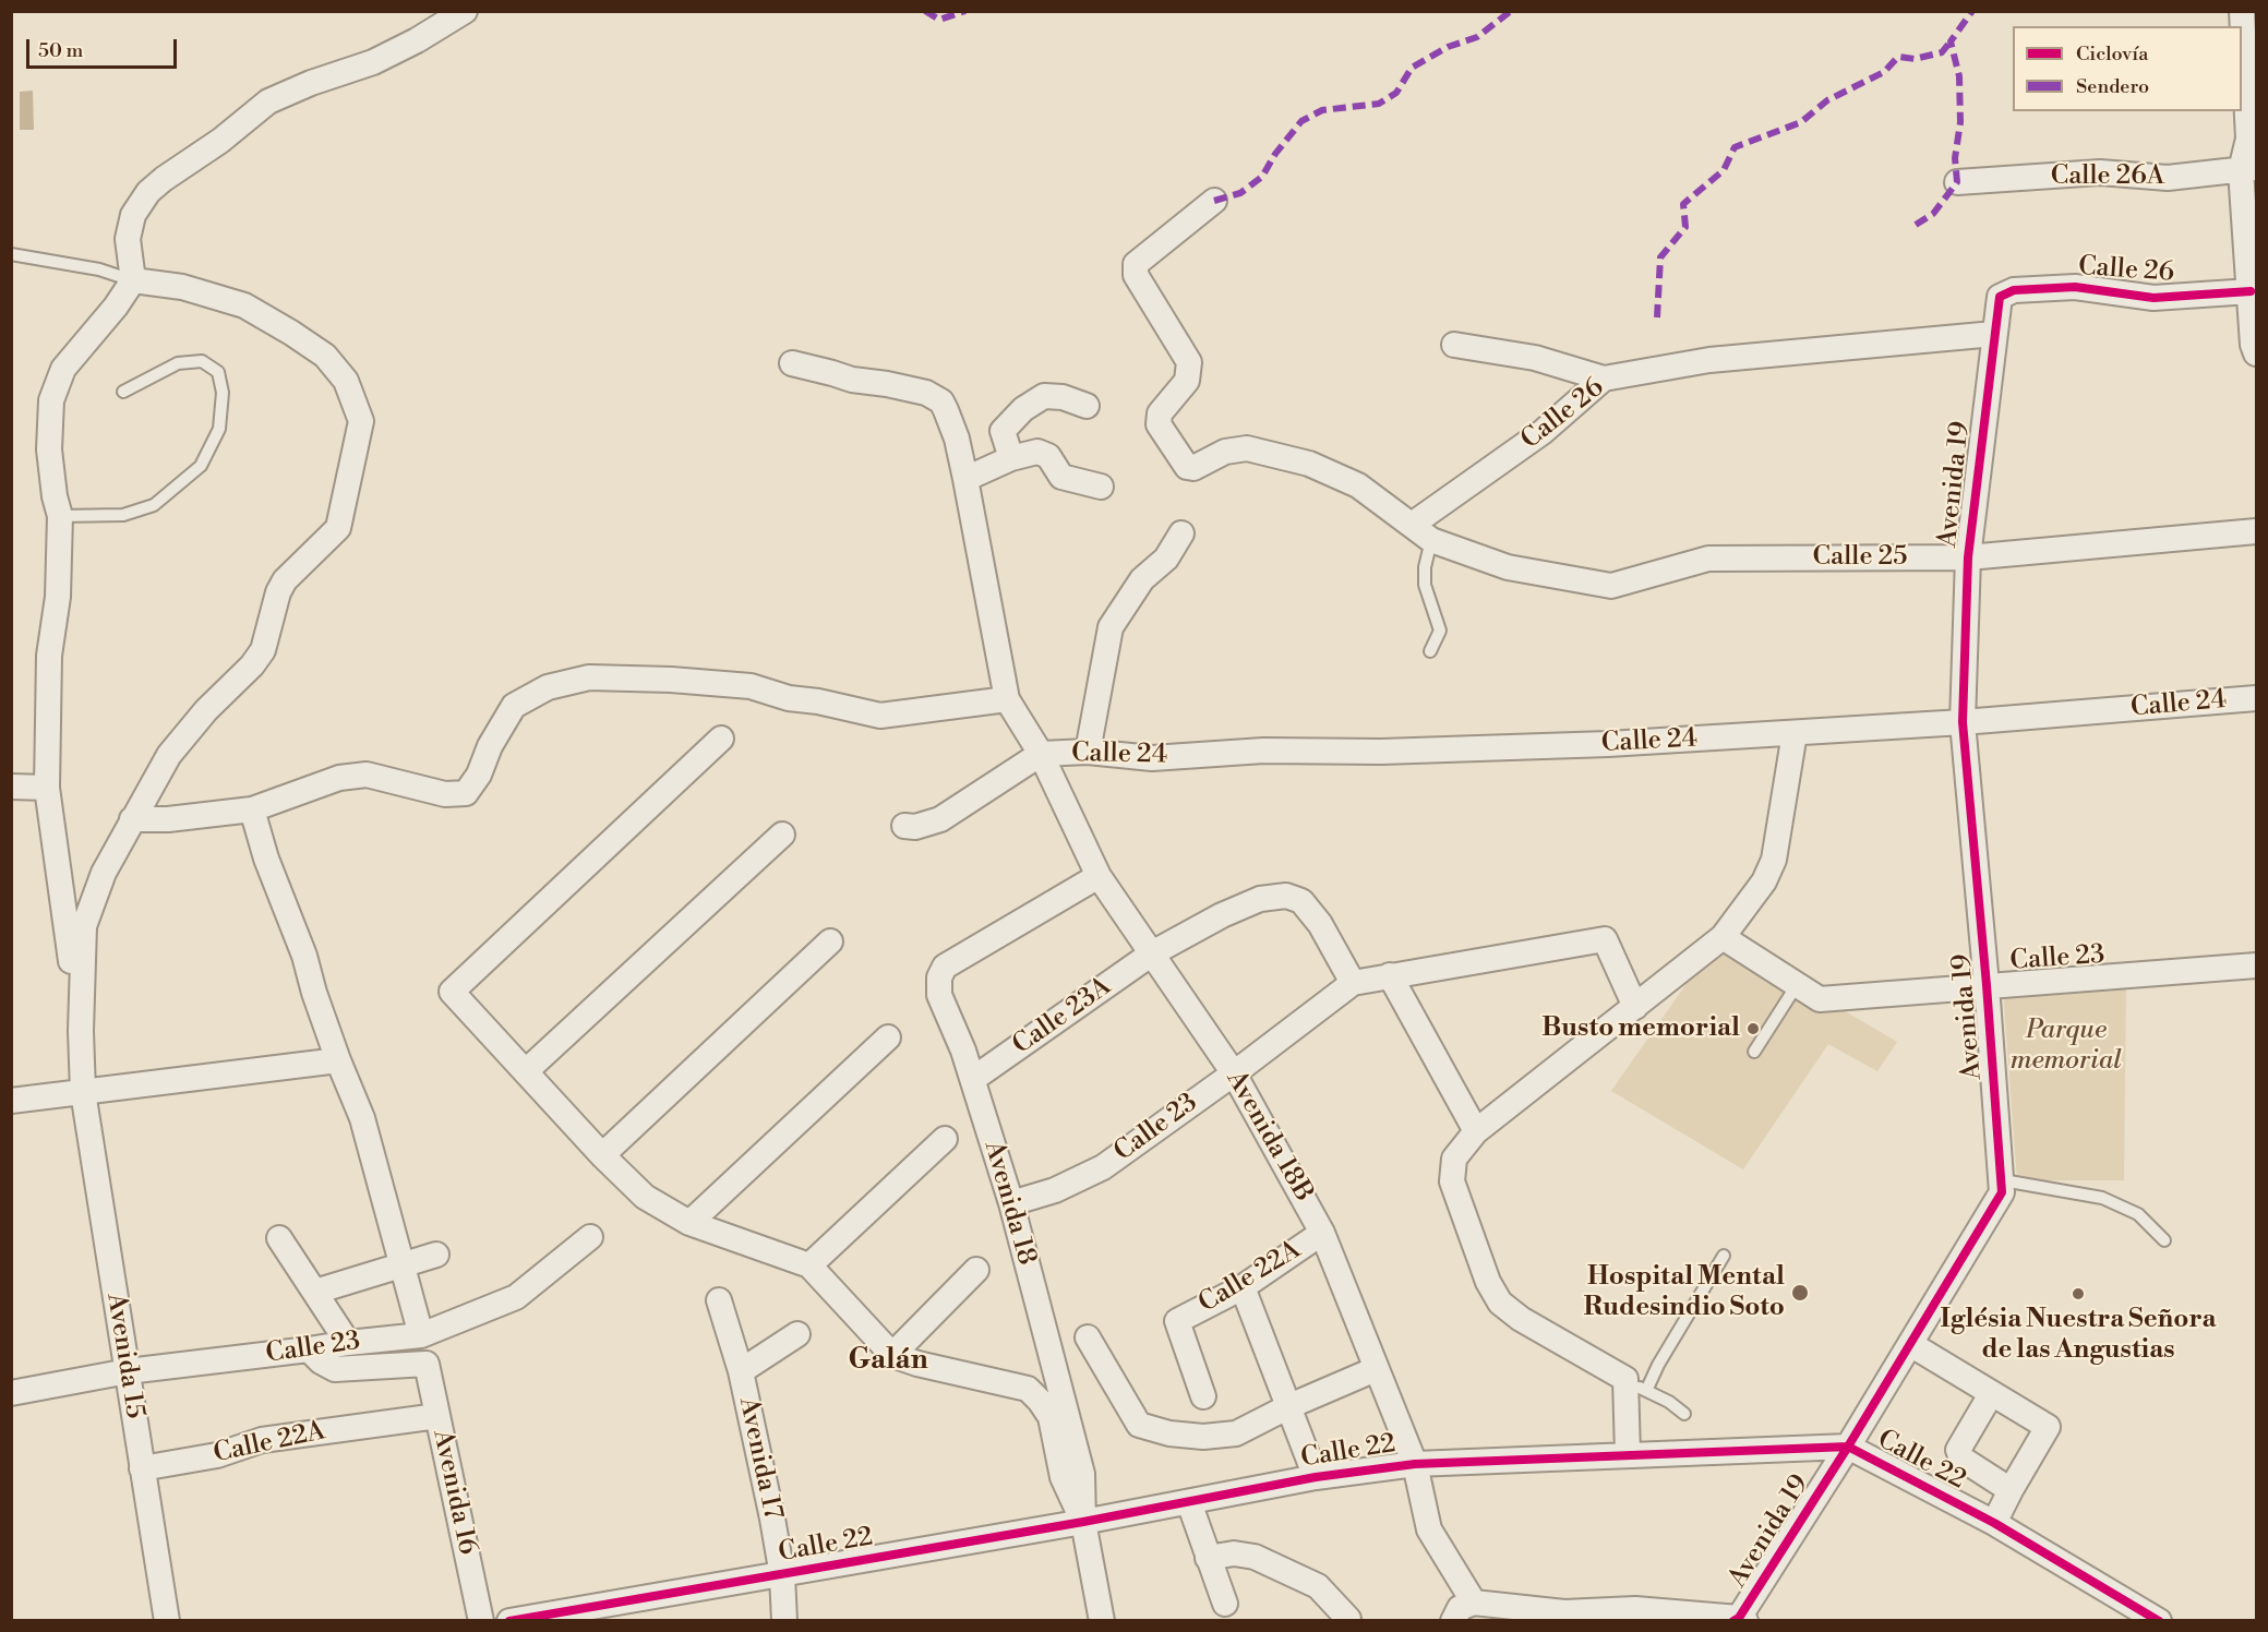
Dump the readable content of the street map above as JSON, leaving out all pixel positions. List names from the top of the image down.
{
  "streets": {
    "street": [
      "Calle 26A",
      "Calle 26",
      "Avenida 19",
      "Calle 25",
      "Calle 24",
      "Calle 23",
      "Calle 23A",
      "Avenida 18B",
      "Avenida 18",
      "Calle 22A",
      "Avenida 15",
      "Calle 22",
      "Avenida 17",
      "Avenida 16"
    ]
  },
  "crossings": [
    ["Calle 26", "Avenida 19"],
    ["Calle 26", "Calle 25"],
    ["Avenida 19", "Calle 25"],
    ["Avenida 19", "Calle 24"],
    ["Avenida 19", "Calle 23"],
    ["Avenida 19", "Calle 22"],
    ["Calle 24", "Avenida 18B"],
    ["Calle 23", "Avenida 18B"],
    ["Calle 23", "Avenida 18"],
    ["Calle 23", "Avenida 15"],
    ["Calle 23", "Avenida 16"],
    ["Calle 23A", "Avenida 18B"],
    ["Calle 23A", "Avenida 18"],
    ["Avenida 18B", "Avenida 18"],
    ["Avenida 18B", "Calle 22A"],
    ["Avenida 18B", "Calle 22"],
    ["Avenida 18", "Calle 22"],
    ["Calle 22A", "Avenida 15"],
    ["Calle 22A", "Avenida 16"],
    ["Calle 22", "Avenida 17"]
  ],
  "districts": ["Galán"],
  "parks": ["Parque memorial"],
  "places": ["Busto memorial", "Hospital Mental Rudesindio Soto", "Iglésia Nuestra Señora de las Angustias"],
  "legend": ["Ciclovía", "Sendero"],
  "scale_bar": "50 m"
}
